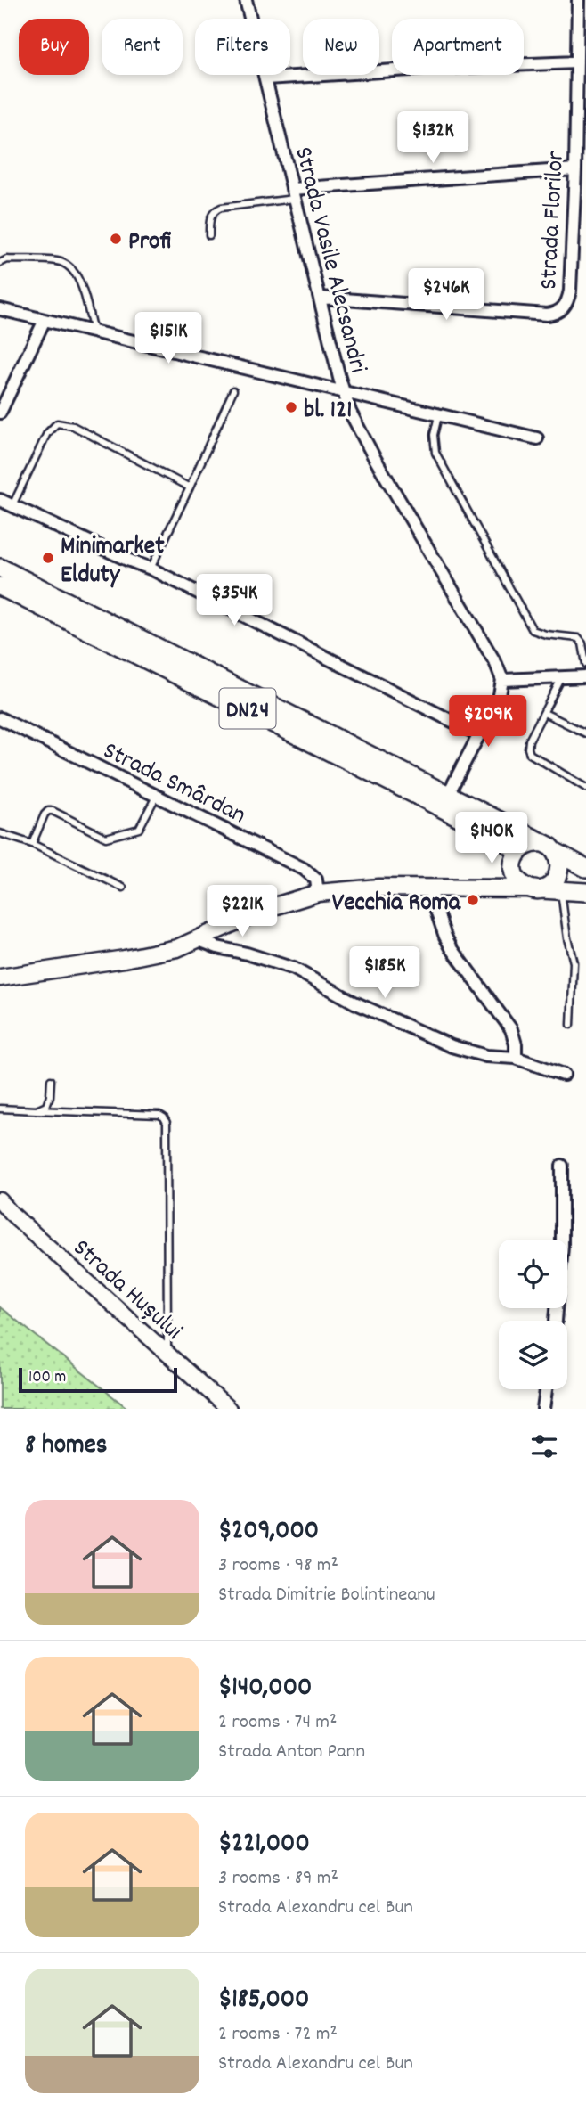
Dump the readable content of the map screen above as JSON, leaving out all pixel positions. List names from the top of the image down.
{
  "streets": {
    "main road": ["DN24"],
    "street": [
      "Strada Florilor",
      "Strada Vasile Alecsandri",
      "Strada Smârdan",
      "Strada Hușului"
    ]
  },
  "crossings": [
    ["Strada Florilor", "Strada Vasile Alecsandri"]
  ],
  "places": [
    "Profi",
    "bl. 121",
    "Minimarket Elduty",
    "Vecchia Roma"
  ],
  "scale_bar": "100 m",
  "page": {
    "chip": [
      "Buy",
      "Rent",
      "Filters",
      "New",
      "Apartment"
    ],
    "price": [
      "$132K",
      "$246K",
      "$151K",
      "$354K",
      "$209K",
      "$140K",
      "$221K",
      "$185K"
    ],
    "scale": "100 m",
    "heading": "8 homes",
    "list": [
      {
        "name": "$209,000",
        "note": "3 rooms · 98 m² · Strada Dimitrie Bolintineanu"
      },
      {
        "name": "$140,000",
        "note": "2 rooms · 74 m² · Strada Anton Pann"
      },
      {
        "name": "$221,000",
        "note": "3 rooms · 89 m² · Strada Alexandru cel Bun"
      },
      {
        "name": "$185,000",
        "note": "2 rooms · 72 m² · Strada Alexandru cel Bun"
      }
    ]
  }
}
